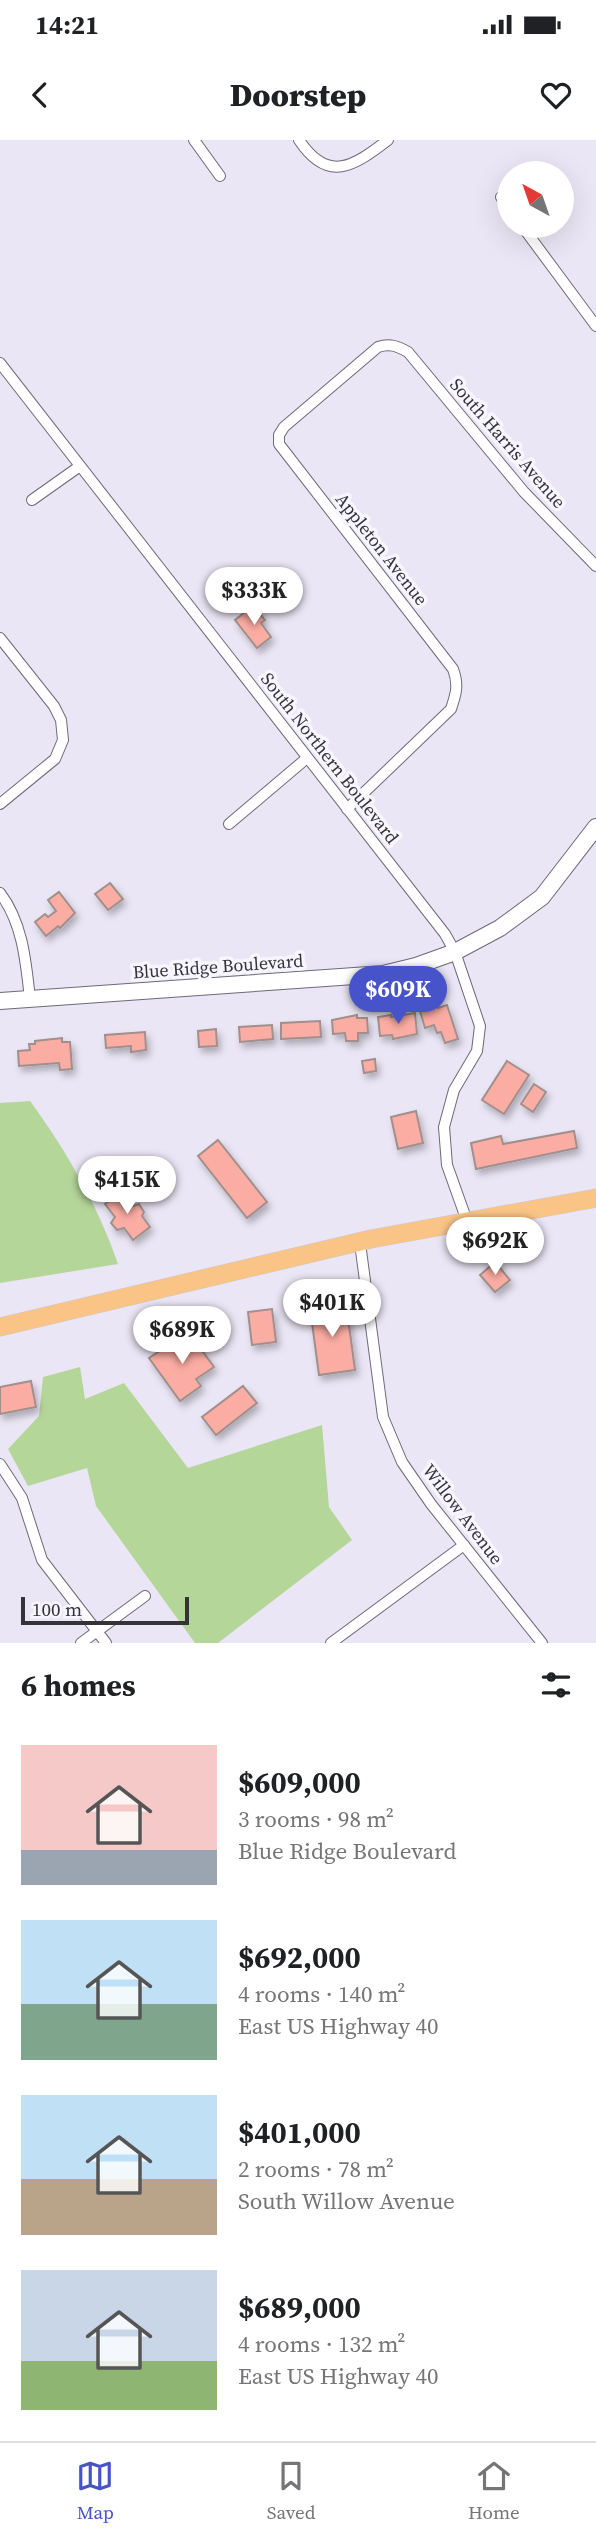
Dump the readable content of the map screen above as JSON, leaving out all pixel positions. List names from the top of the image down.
{
  "streets": {
    "street": [
      "South Harris Avenue",
      "Appleton Avenue",
      "South Northern Boulevard",
      "Blue Ridge Boulevard",
      "Willow Avenue"
    ]
  },
  "crossings": [
    ["South Harris Avenue", "Appleton Avenue"],
    ["Appleton Avenue", "South Northern Boulevard"],
    ["South Northern Boulevard", "Blue Ridge Boulevard"]
  ],
  "scale_bar": "100 m",
  "north": "top left",
  "page": {
    "status": "14:21",
    "header": "Doorstep",
    "price": [
      "$333K",
      "$609K",
      "$415K",
      "$692K",
      "$401K",
      "$689K"
    ],
    "scale": "100 m",
    "heading": "6 homes",
    "list": [
      {
        "name": "$609,000",
        "note": "3 rooms · 98 m² · Blue Ridge Boulevard"
      },
      {
        "name": "$692,000",
        "note": "4 rooms · 140 m² · East US Highway 40"
      },
      {
        "name": "$401,000",
        "note": "2 rooms · 78 m² · South Willow Avenue"
      },
      {
        "name": "$689,000",
        "note": "4 rooms · 132 m² · East US Highway 40"
      }
    ],
    "tabs": ["Map", "Saved", "Home"]
  }
}
